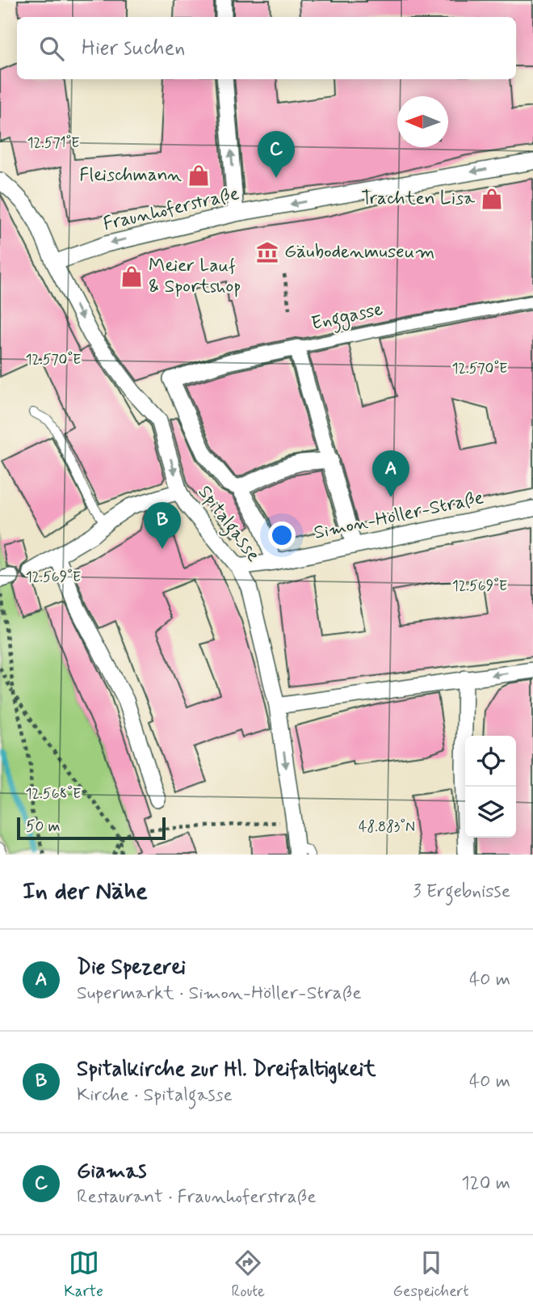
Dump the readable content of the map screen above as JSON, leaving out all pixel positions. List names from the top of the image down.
{
  "streets": {
    "street": [
      "Fraunhoferstraße",
      "Enggasse",
      "Simon-Höller-Straße",
      "Spitalgasse"
    ]
  },
  "crossings": [
    ["Fraunhoferstraße", "Spitalgasse"],
    ["Simon-Höller-Straße", "Spitalgasse"]
  ],
  "one_way": ["Fraunhoferstraße", "Spitalgasse"],
  "places": {
    "shop": ["Fleischmann", "Trachten Lisa", "Meier Lauf & Sportshop"],
    "museum": ["Gäubodenmuseum"]
  },
  "scale_bar": "50 m",
  "north": "left",
  "page": {
    "search": "Hier suchen",
    "pins": ["C", "A", "B"],
    "scale": "50 m",
    "heading": ["In der Nähe", "3 Ergebnisse"],
    "list": [
      {
        "mark": "A",
        "name": "Die Spezerei",
        "note": "Supermarkt · Simon-Höller-Straße",
        "value": "40 m"
      },
      {
        "mark": "B",
        "name": "Spitalkirche zur Hl. Dreifaltigkeit",
        "note": "Kirche · Spitalgasse",
        "value": "40 m"
      },
      {
        "mark": "C",
        "name": "Giamas",
        "note": "Restaurant · Fraunhoferstraße",
        "value": "120 m"
      }
    ],
    "nav": ["Karte", "Route", "Gespeichert"]
  },
  "coordinates": [
    "12.571°E",
    "12.570°E",
    "12.569°E",
    "12.568°E",
    "48.883°N"
  ]
}
